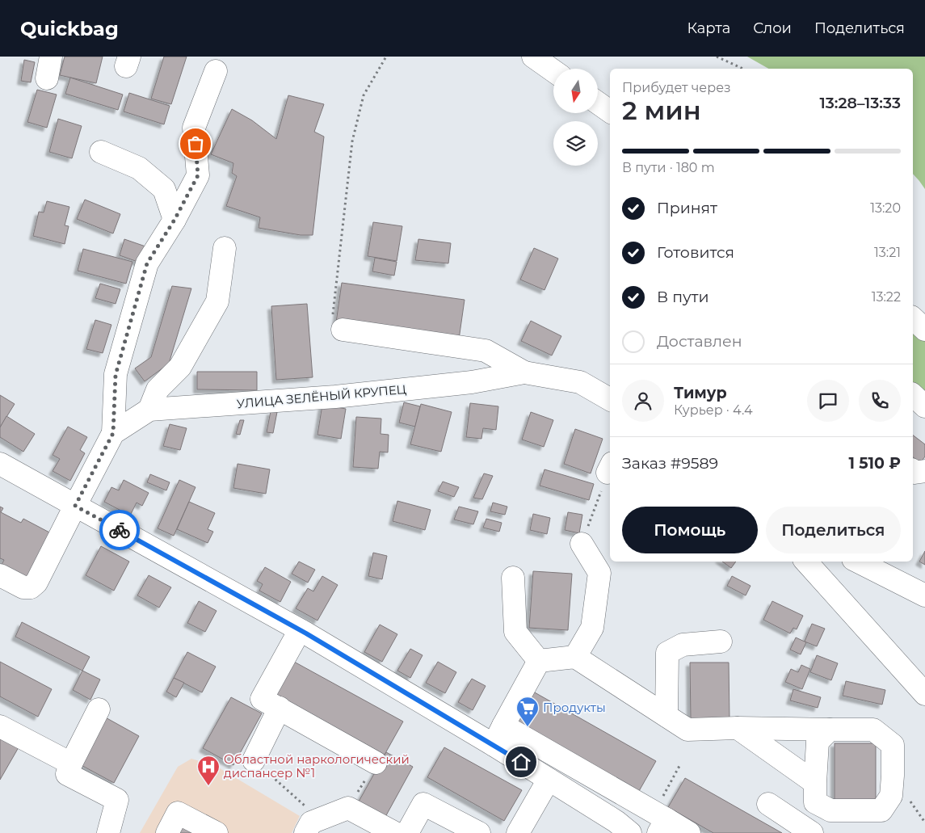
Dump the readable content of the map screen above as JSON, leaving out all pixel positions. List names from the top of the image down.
{
  "streets": {
    "street": ["УЛИЦА ЗЕЛЁНЫЙ КРУПЕЦ"]
  },
  "places": {
    "supermarket": ["Продукты"],
    "hospital": ["Областной наркологический диспансер №1"]
  },
  "north": "bottom",
  "page": {
    "header": "Quickbag",
    "nav": ["Карта", "Слои", "Поделиться"],
    "heading": ["2 мин", "Прибудет через", "13:28–13:33"],
    "panel": [
      "Тимур",
      "Курьер · 4.4",
      "Заказ #9589",
      "1 510 ₽"
    ],
    "bar": "В пути · 180 m",
    "list": [
      ["Принят", "13:20"],
      ["Готовится", "13:21"],
      ["В пути", "13:22"],
      "Доставлен"
    ],
    "buttons": ["Помощь", "Поделиться"]
  }
}
